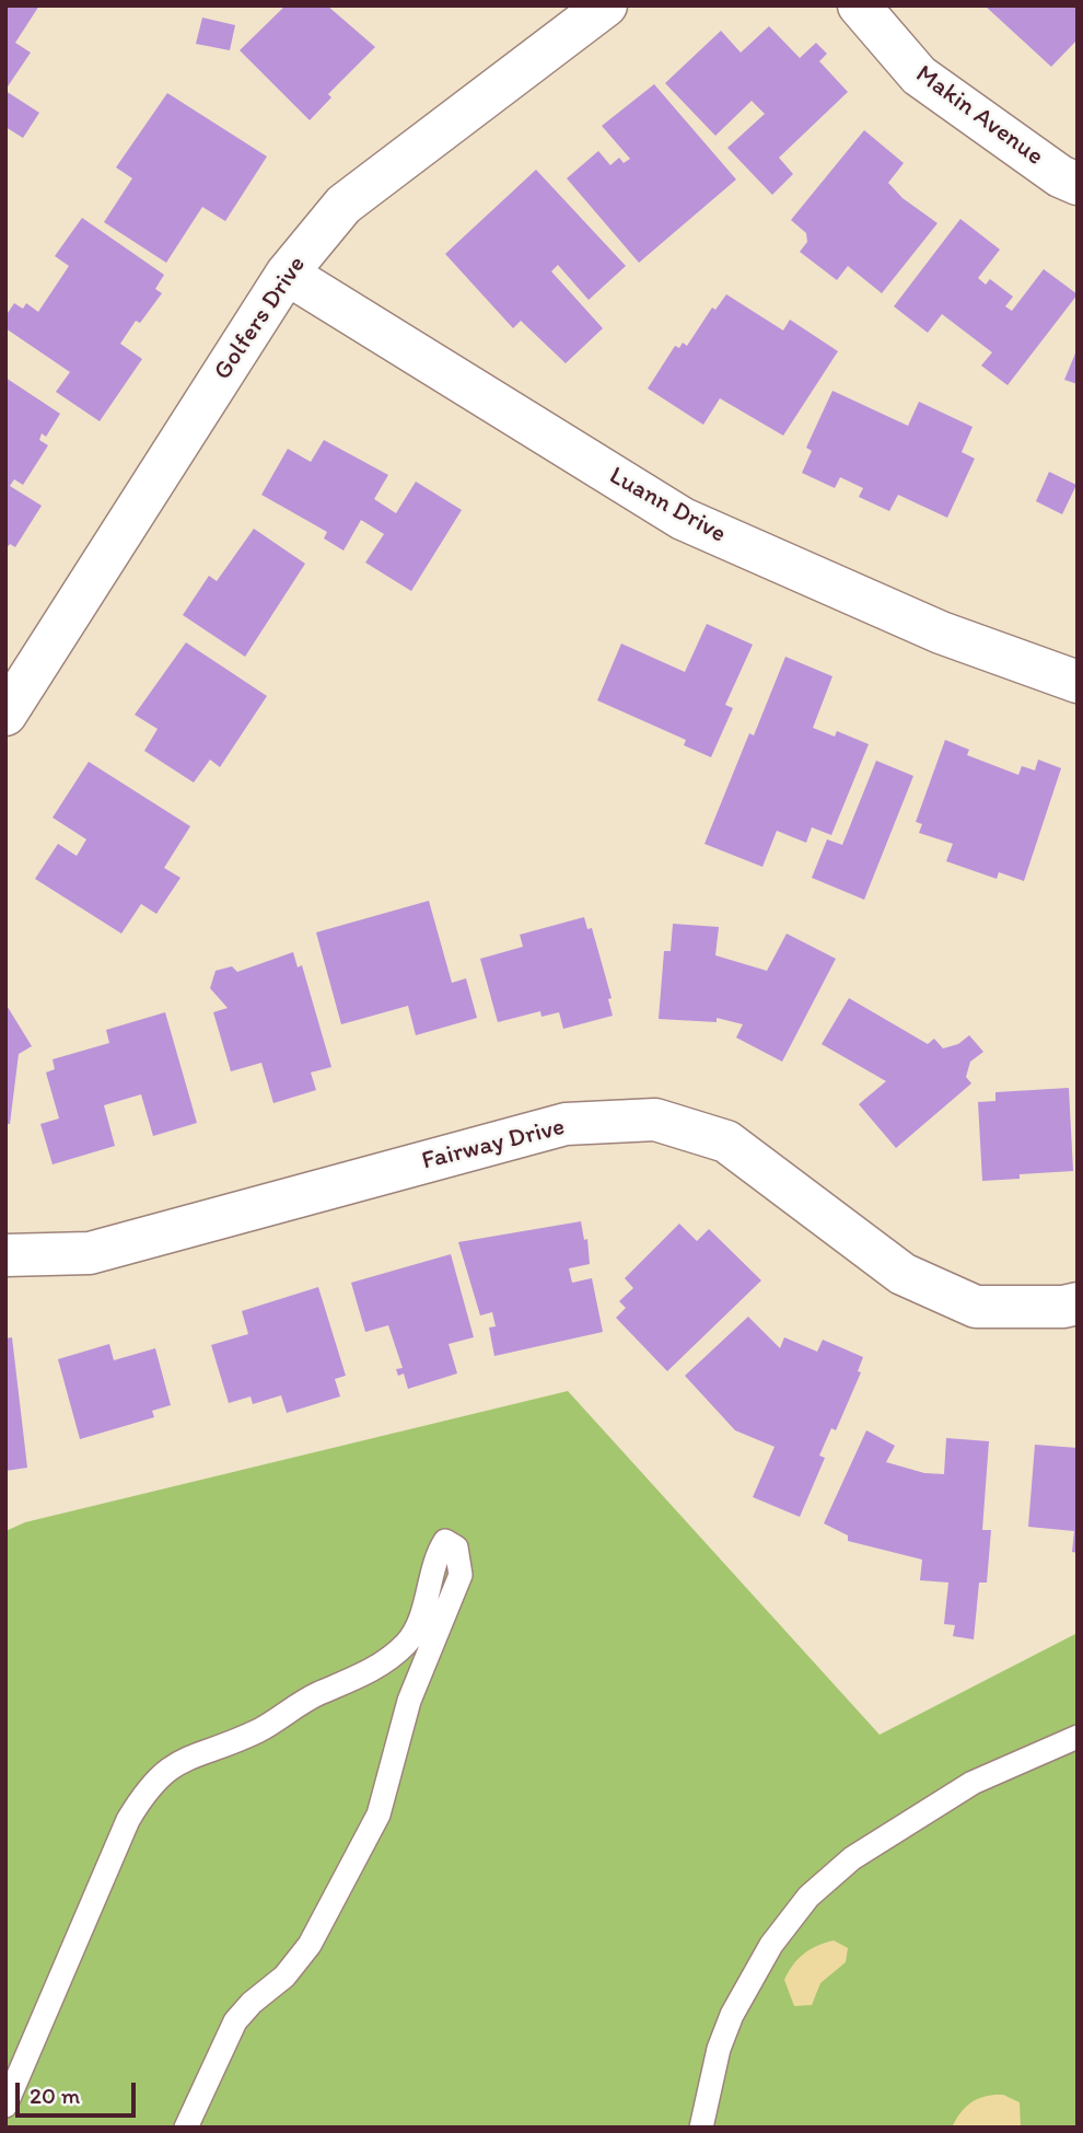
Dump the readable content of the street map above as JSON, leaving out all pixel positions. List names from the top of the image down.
{
  "streets": {
    "street": [
      "Makin Avenue",
      "Golfers Drive",
      "Luann Drive",
      "Fairway Drive"
    ]
  },
  "crossings": [
    ["Golfers Drive", "Luann Drive"]
  ],
  "scale_bar": "20 m"
}
